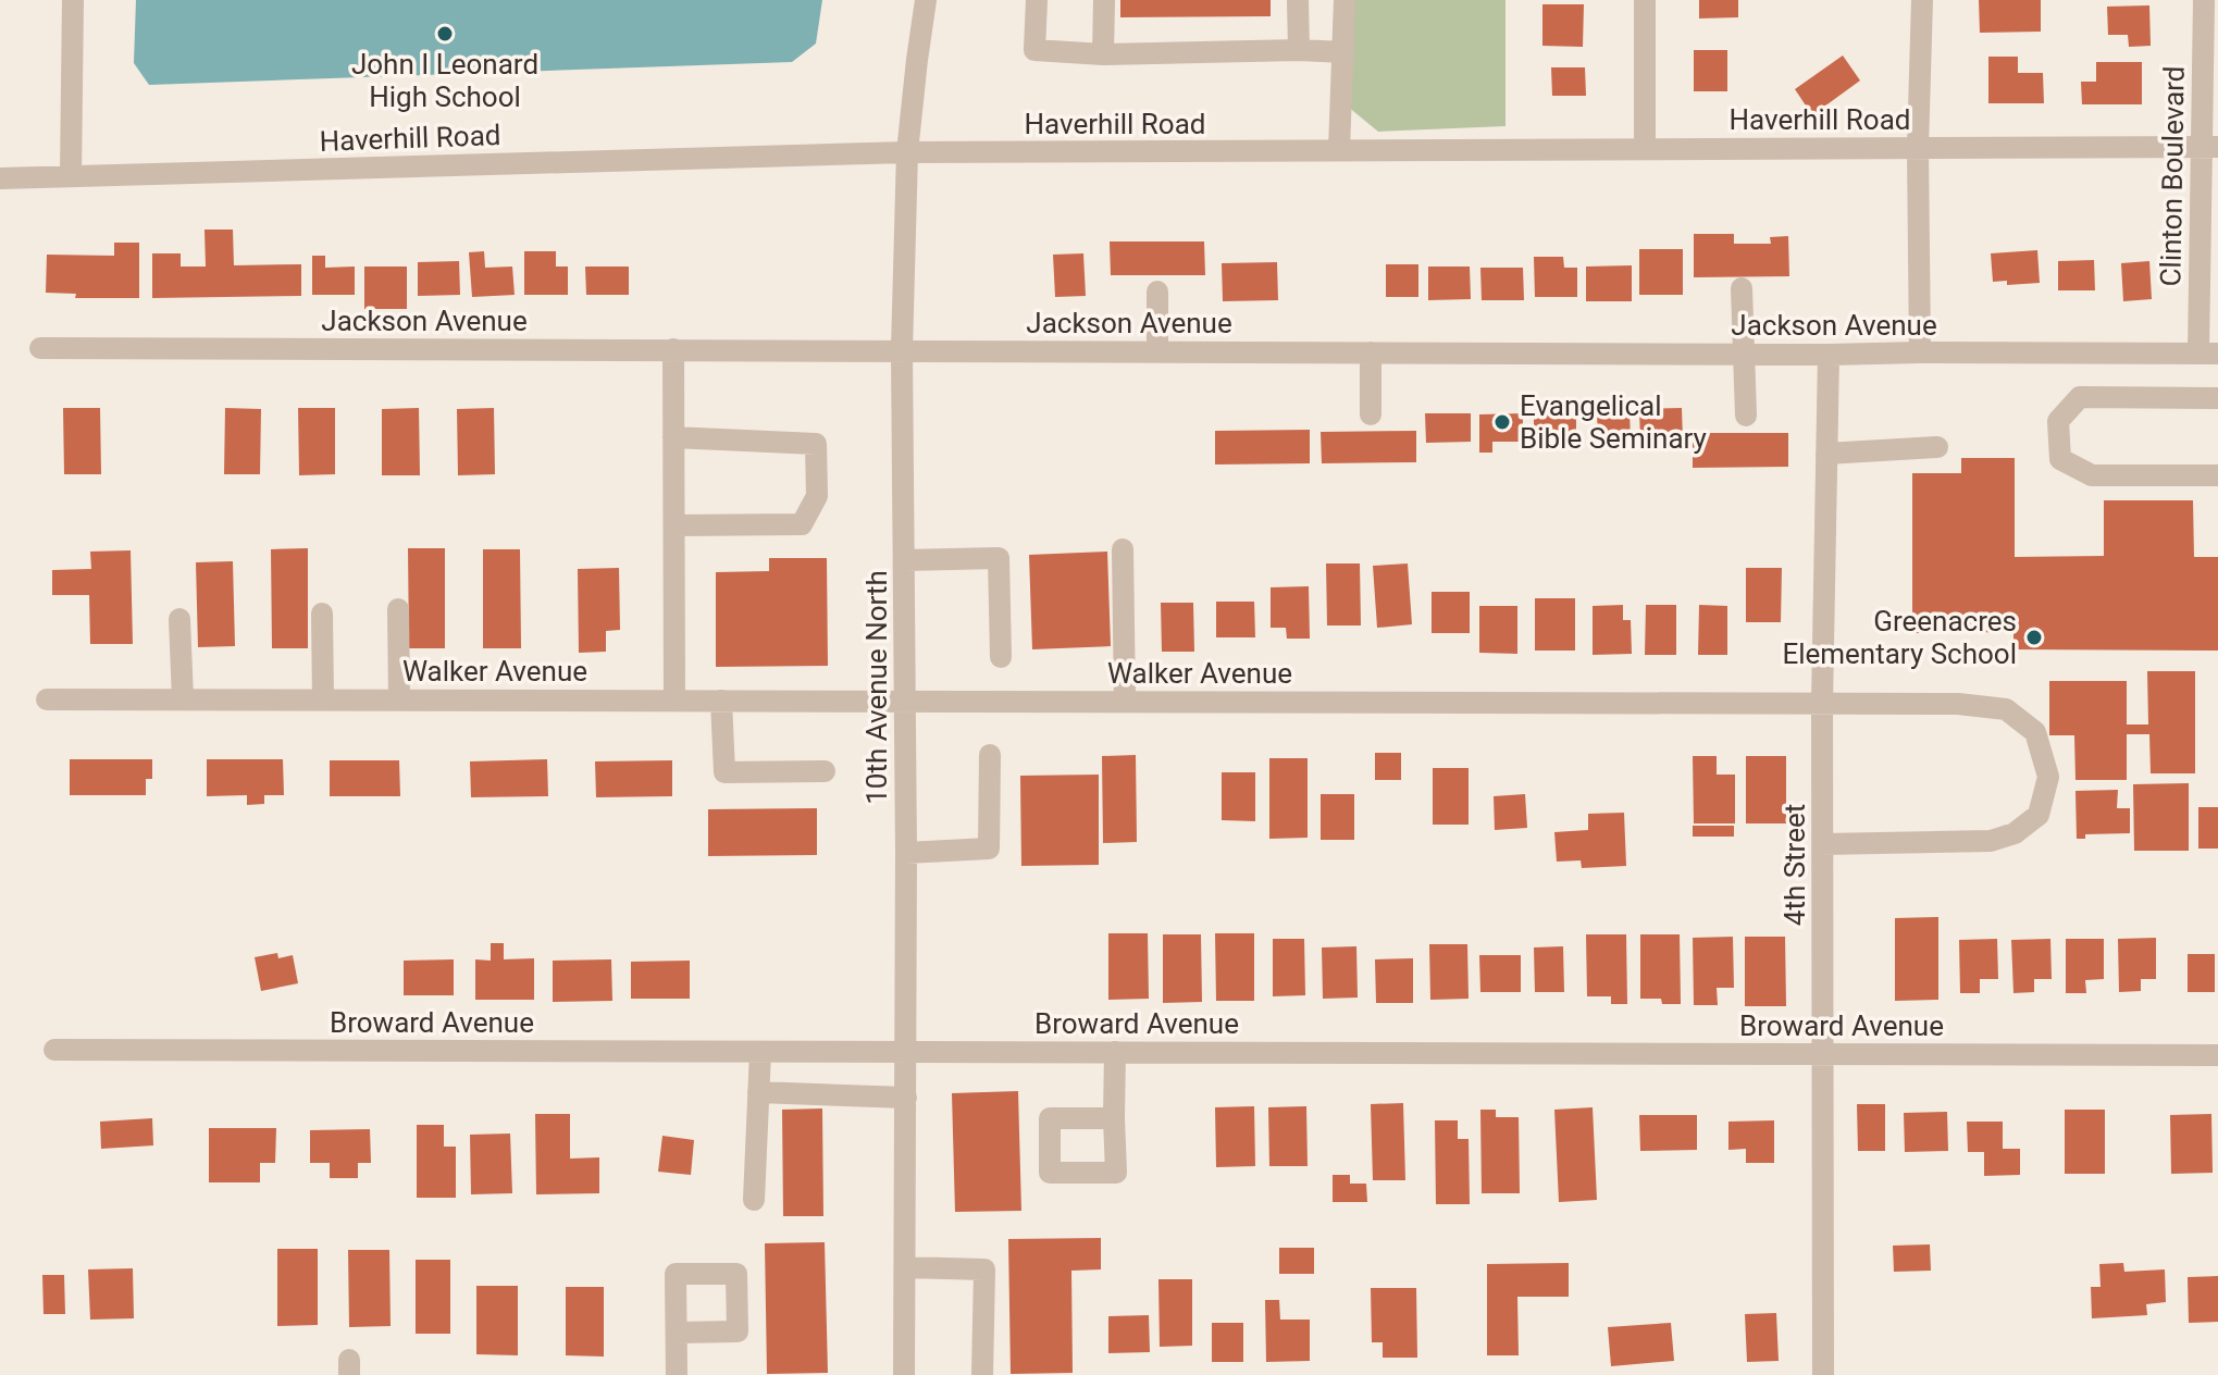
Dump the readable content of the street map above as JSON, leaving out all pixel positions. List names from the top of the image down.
{
  "streets": {
    "street": [
      "Haverhill Road",
      "Clinton Boulevard",
      "Jackson Avenue",
      "Walker Avenue",
      "10th Avenue North",
      "4th Street",
      "Broward Avenue"
    ]
  },
  "crossings": [
    ["Haverhill Road", "Clinton Boulevard"],
    ["Haverhill Road", "10th Avenue North"],
    ["Clinton Boulevard", "Jackson Avenue"],
    ["Jackson Avenue", "10th Avenue North"],
    ["Jackson Avenue", "4th Street"],
    ["Walker Avenue", "10th Avenue North"],
    ["Walker Avenue", "4th Street"],
    ["10th Avenue North", "Broward Avenue"],
    ["4th Street", "Broward Avenue"]
  ],
  "places": ["John I Leonard High School", "Evangelical Bible Seminary", "Greenacres Elementary School"]
}
